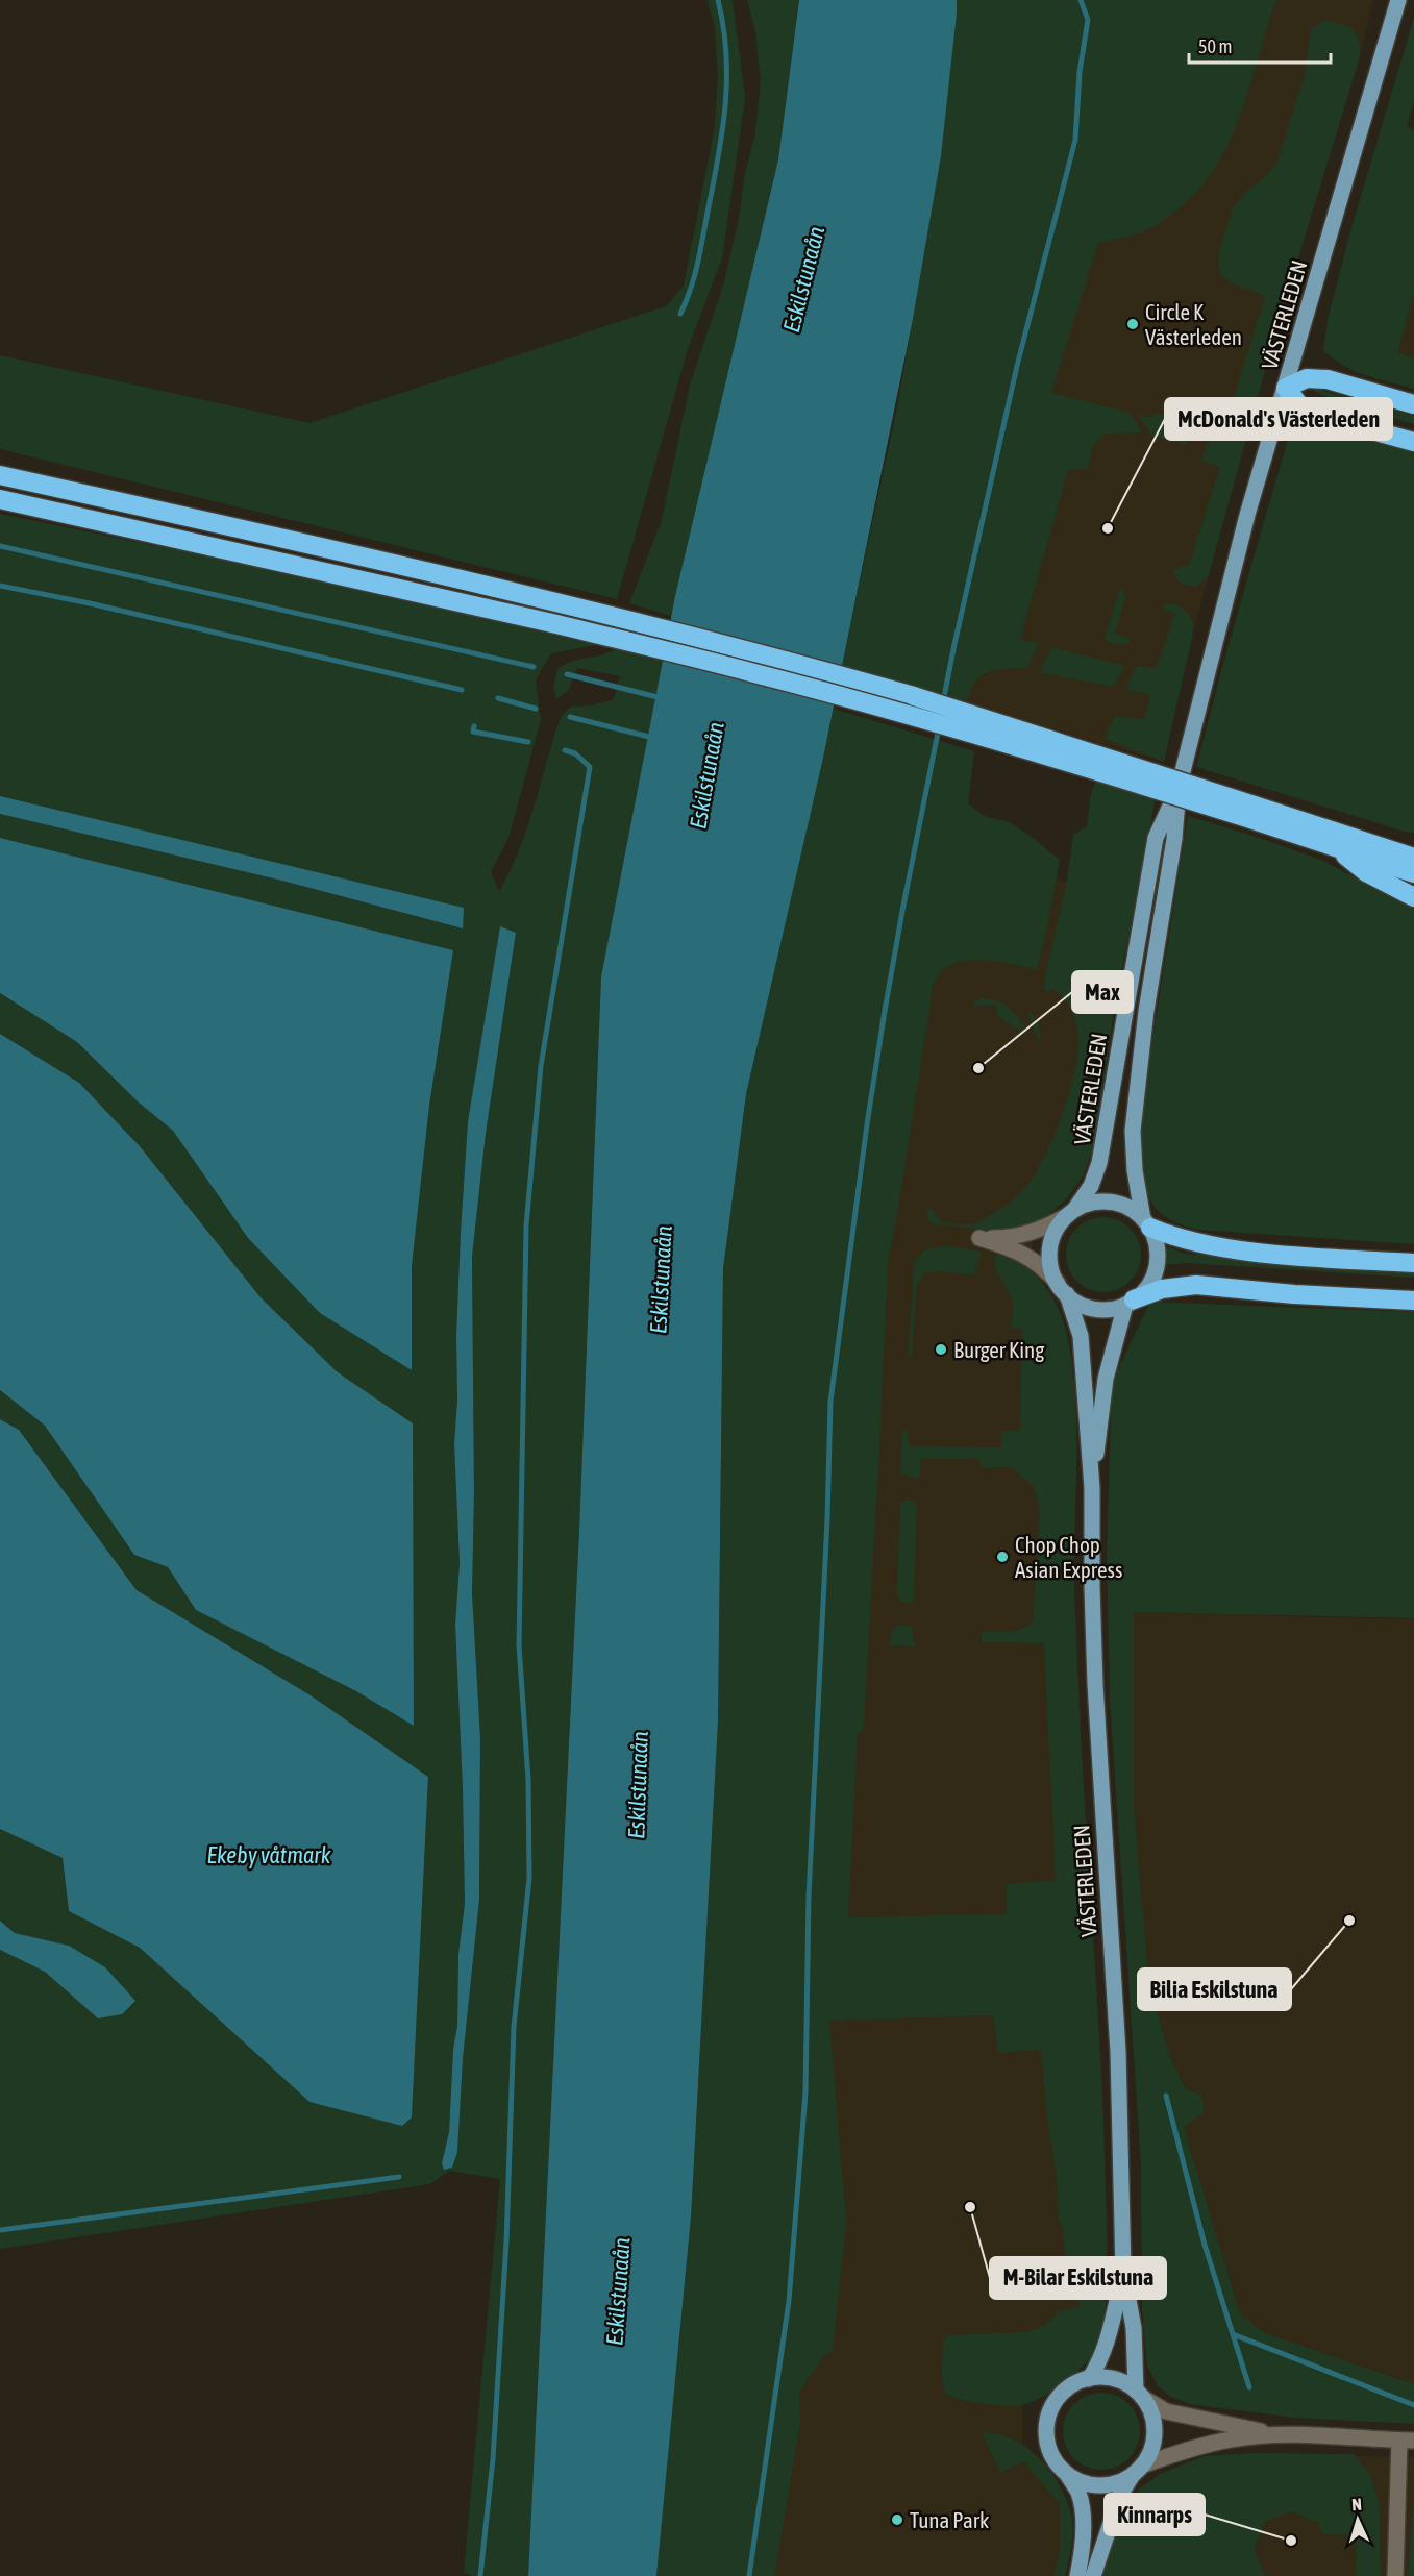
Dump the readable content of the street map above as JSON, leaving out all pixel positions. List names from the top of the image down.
{
  "streets": {
    "main road": ["VÄSTERLEDEN"]
  },
  "water": ["Eskilstunaån", "Ekeby våtmark"],
  "places": [
    "Circle K Västerleden",
    "McDonald's Västerleden",
    "Max",
    "Burger King",
    "Chop Chop Asian Express",
    "Bilia Eskilstuna",
    "M-Bilar Eskilstuna",
    "Tuna Park",
    "Kinnarps"
  ],
  "scale_bar": "50 m",
  "north": "top"
}
